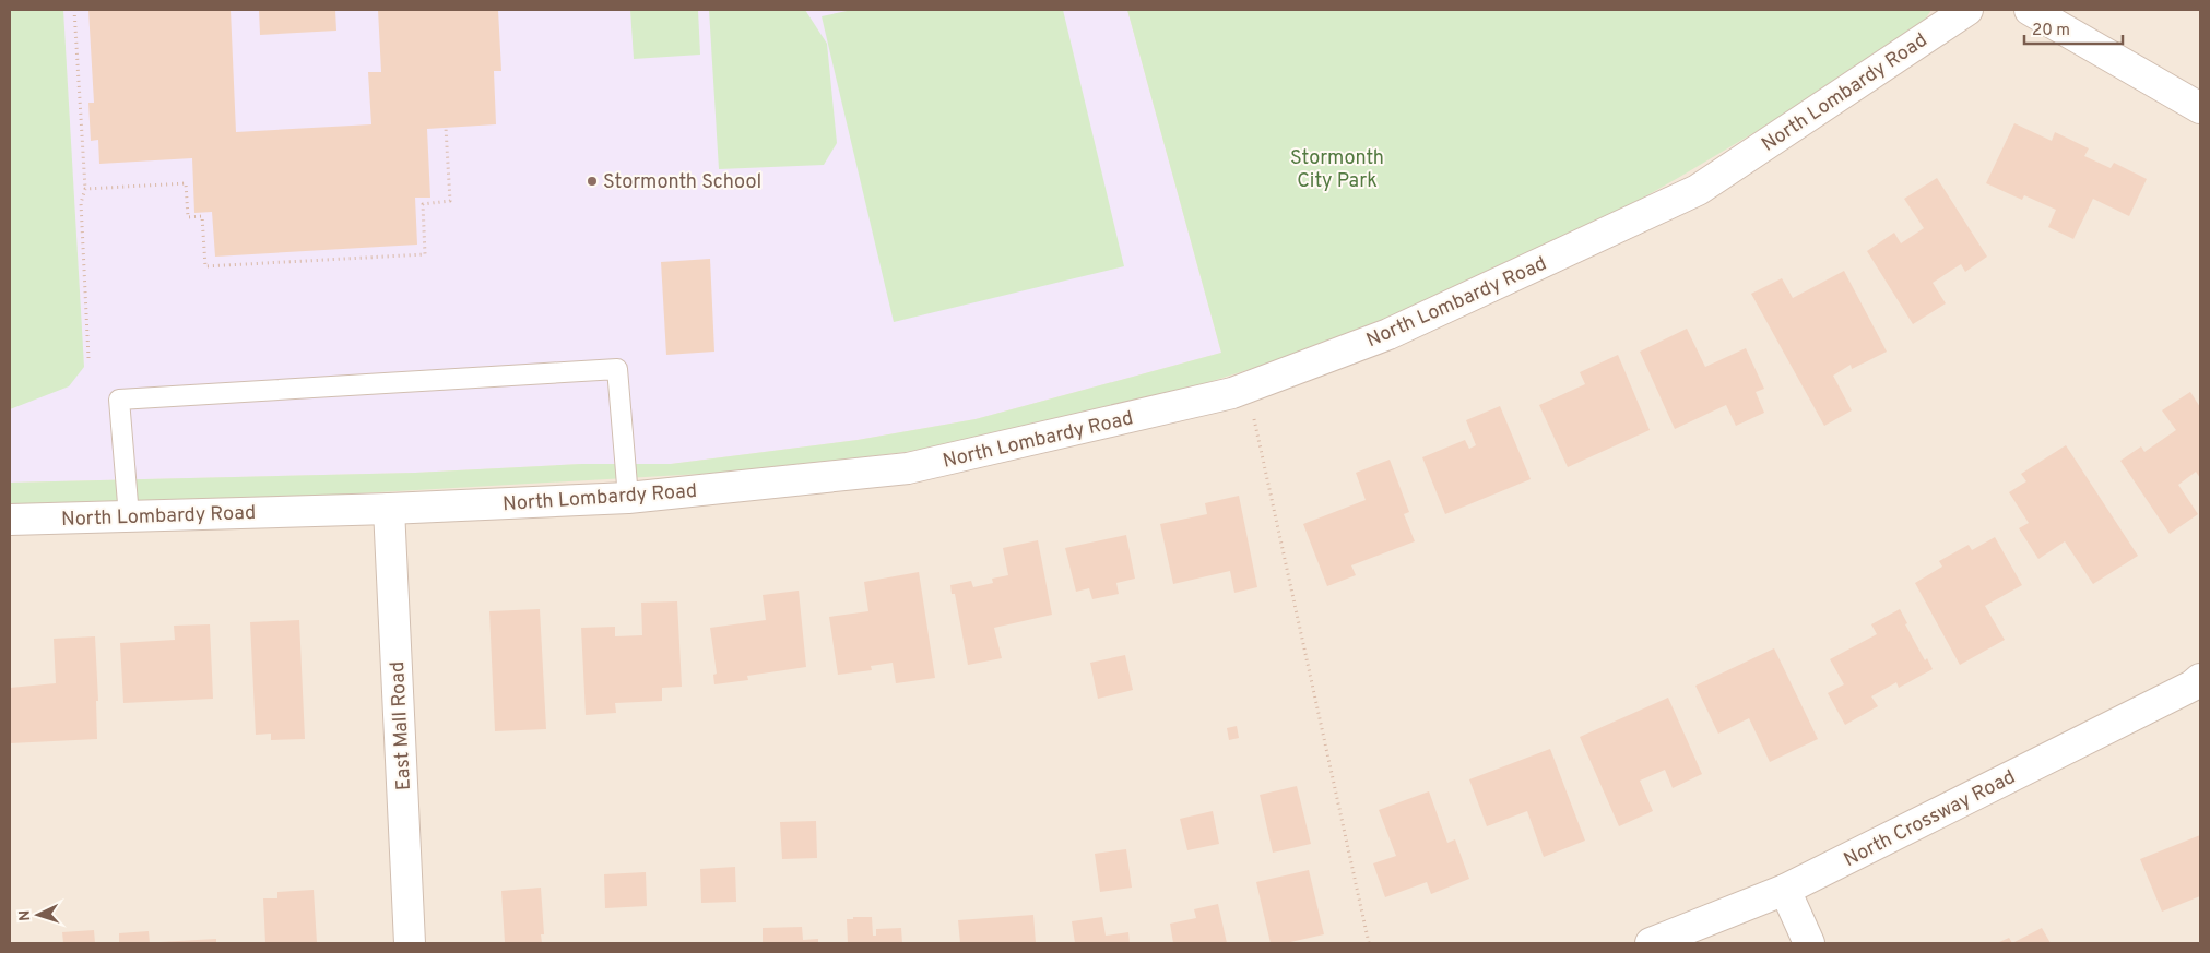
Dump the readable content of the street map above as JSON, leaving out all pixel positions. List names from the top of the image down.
{
  "streets": {
    "street": ["North Lombardy Road", "East Mall Road", "North Crossway Road"]
  },
  "crossings": [
    ["North Lombardy Road", "East Mall Road"]
  ],
  "parks": ["Stormonth City Park"],
  "places": ["Stormonth School"],
  "scale_bar": "20 m",
  "north": "left"
}
